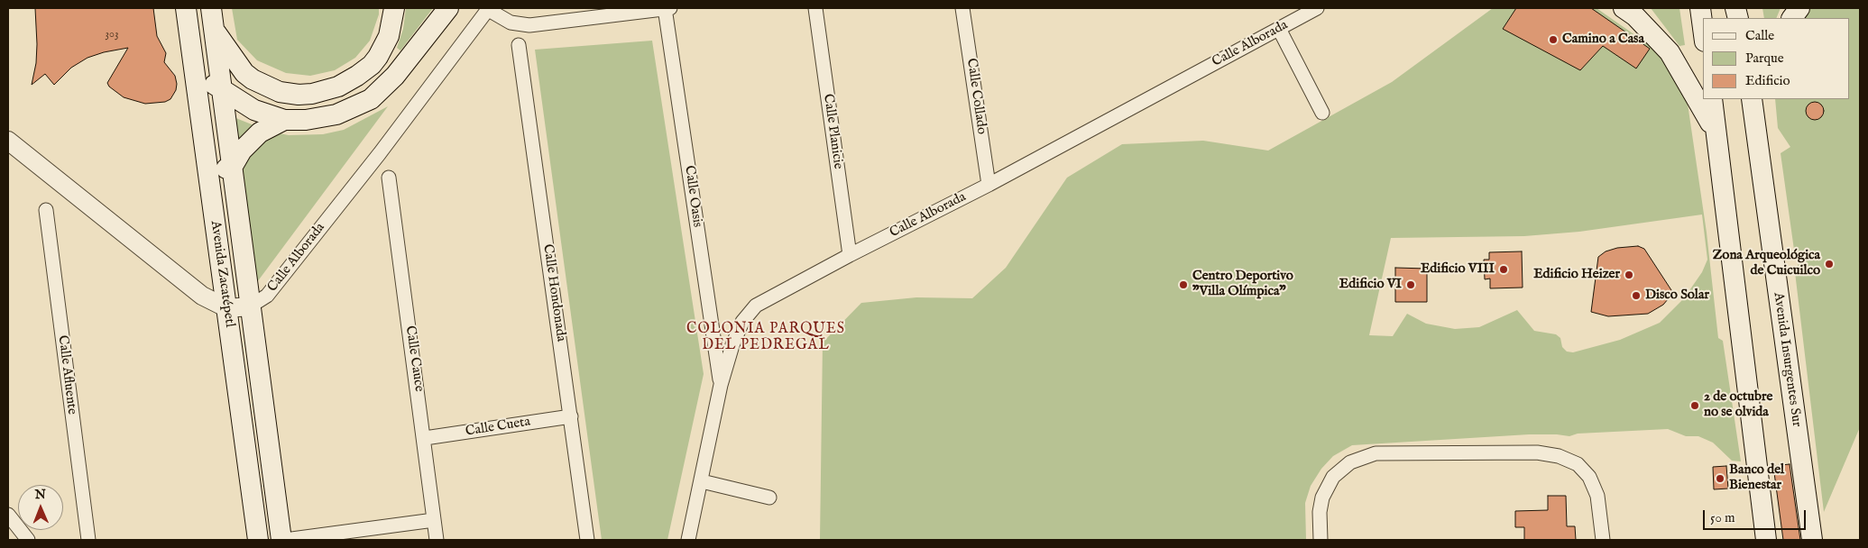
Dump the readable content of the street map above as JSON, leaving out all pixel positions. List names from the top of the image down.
{
  "streets": {
    "main road": ["Avenida Zacatépetl", "Avenida Insurgentes Sur"],
    "street": [
      "Calle Alborada",
      "Calle Collado",
      "Calle Planicie",
      "Calle Oasis",
      "Calle Hondonada",
      "Calle Cauce",
      "Calle Afluente",
      "Calle Cueta"
    ]
  },
  "crossings": [
    ["Calle Alborada", "Calle Collado"],
    ["Calle Alborada", "Calle Planicie"],
    ["Calle Alborada", "Calle Oasis"],
    ["Calle Alborada", "Avenida Zacatépetl"],
    ["Calle Hondonada", "Calle Cueta"],
    ["Calle Cauce", "Calle Cueta"]
  ],
  "districts": ["COLONIA PARQUES DEL PEDREGAL"],
  "places": [
    "Camino a Casa",
    "Zona Arqueológica de Cuicuilco",
    "Edificio VIII",
    "Edificio Heizer",
    "Centro Deportivo \"Villa Olímpica\"",
    "Edificio VI",
    "Disco Solar",
    "2 de octubre no se olvida",
    "Banco del Bienestar"
  ],
  "house_numbers": ["303"],
  "legend": ["Calle", "Parque", "Edificio"],
  "scale_bar": "50 m",
  "north": "top"
}
